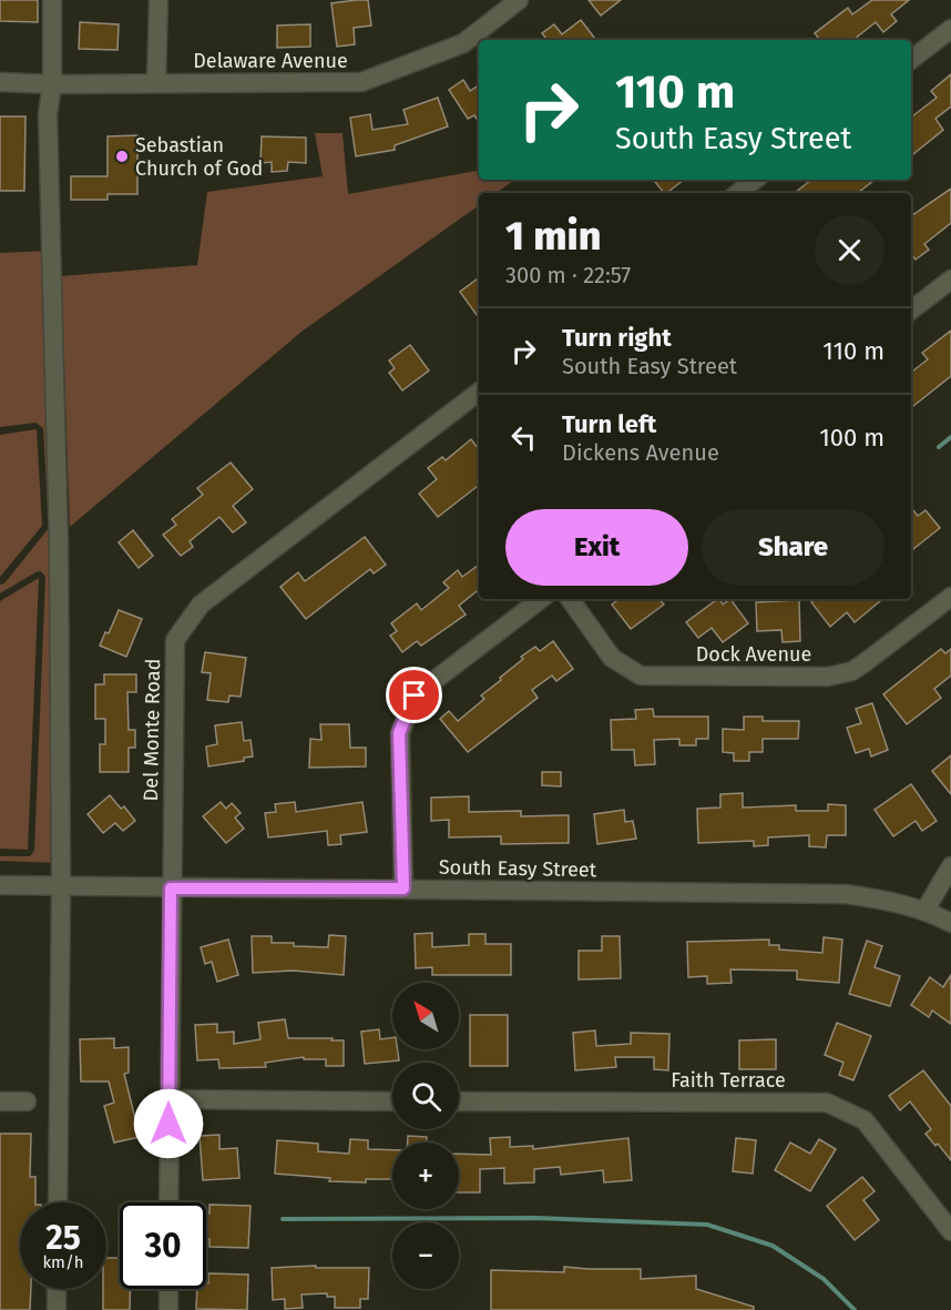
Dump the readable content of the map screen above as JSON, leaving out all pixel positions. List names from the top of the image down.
{
  "streets": {
    "street": [
      "Delaware Avenue",
      "Dock Avenue",
      "Del Monte Road",
      "South Easy Street",
      "Faith Terrace"
    ]
  },
  "crossings": [
    ["Del Monte Road", "South Easy Street"]
  ],
  "places": ["Sebastian Church of God"],
  "north": "top left",
  "page": {
    "turn": ["110 m", "South Easy Street"],
    "heading": ["1 min", "300 m · 22:57"],
    "list": [
      {
        "name": "Turn right",
        "note": "South Easy Street",
        "value": "110 m"
      },
      {
        "name": "Turn left",
        "note": "Dickens Avenue",
        "value": "100 m"
      }
    ],
    "buttons": ["Exit", "Share"],
    "map_buttons": ["+", "−"],
    "speed": "25 km/h",
    "limit": "30"
  }
}
